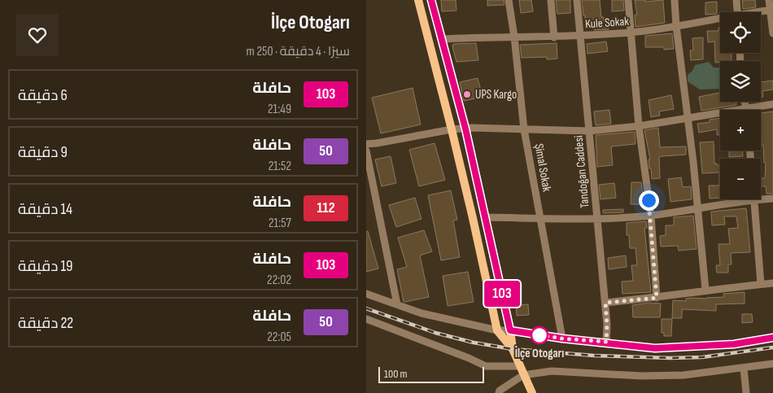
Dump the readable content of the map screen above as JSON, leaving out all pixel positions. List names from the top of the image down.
{
  "streets": {
    "street": ["Kule Sokak", "Şimal Sokak", "Tandoğan Caddesi"]
  },
  "crossings": [
    ["Kule Sokak", "Şimal Sokak"],
    ["Kule Sokak", "Tandoğan Caddesi"]
  ],
  "places": ["UPS Kargo", "İlçe Otogarı"],
  "lines": ["bus line 103"],
  "scale_bar": "100 m",
  "page": {
    "on_map": "103",
    "heading": ["İlçe Otogarı", "سيرًا · 4 دقيقة · 250 m"],
    "map_buttons": ["+", "−"],
    "list": [
      {
        "mark": "103",
        "name": "حافلة",
        "note": "21:49",
        "value": "6 دقيقة"
      },
      {
        "mark": "50",
        "name": "حافلة",
        "note": "21:52",
        "value": "9 دقيقة"
      },
      {
        "mark": "112",
        "name": "حافلة",
        "note": "21:57",
        "value": "14 دقيقة"
      },
      {
        "mark": "103",
        "name": "حافلة",
        "note": "22:02",
        "value": "19 دقيقة"
      },
      {
        "mark": "50",
        "name": "حافلة",
        "note": "22:05",
        "value": "22 دقيقة"
      }
    ],
    "scale": "100 m"
  }
}
